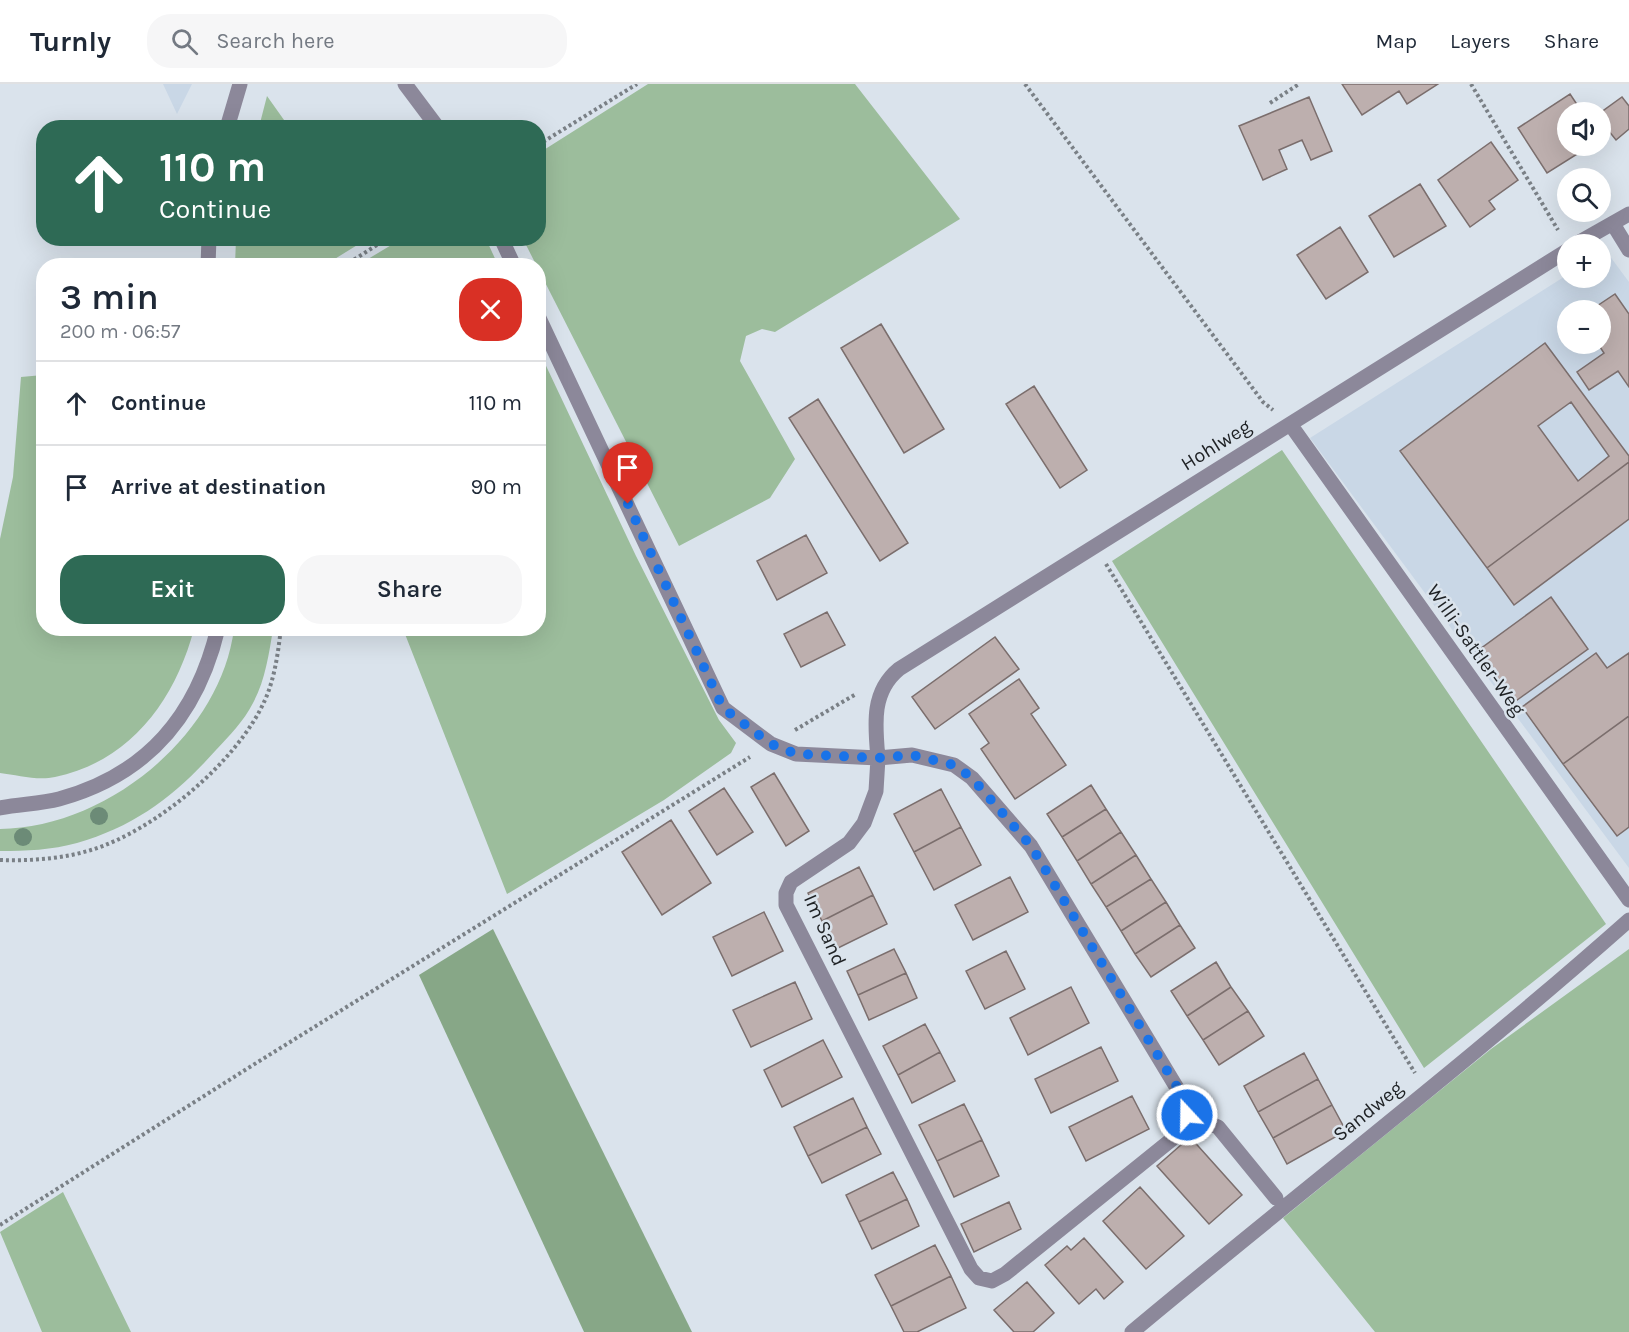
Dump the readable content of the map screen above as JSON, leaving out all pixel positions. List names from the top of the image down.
{
  "streets": {
    "street": [
      "Hohlweg",
      "Willi-Sattler-Weg",
      "Im Sand",
      "Sandweg"
    ]
  },
  "crossings": [
    ["Hohlweg", "Willi-Sattler-Weg"]
  ],
  "page": {
    "header": "Turnly",
    "search": "Search here",
    "nav": ["Map", "Layers", "Share"],
    "map_buttons": ["+", "−"],
    "turn": ["110 m", "Continue"],
    "heading": ["3 min", "200 m · 06:57"],
    "list": [
      {
        "name": "Continue",
        "value": "110 m"
      },
      {
        "name": "Arrive at destination",
        "value": "90 m"
      }
    ],
    "buttons": ["Exit", "Share"]
  }
}
